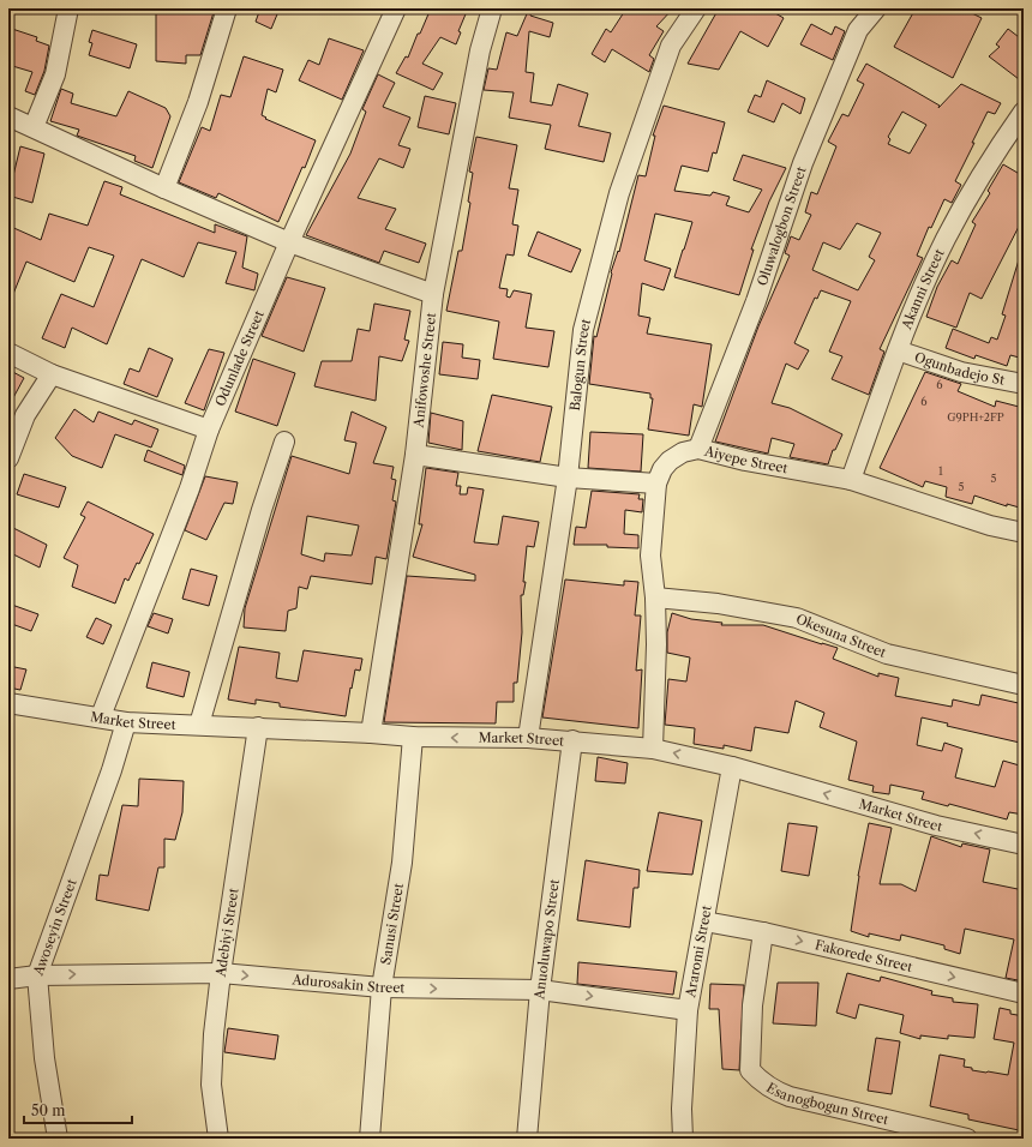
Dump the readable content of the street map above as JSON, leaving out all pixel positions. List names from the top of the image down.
{
  "streets": {
    "street": [
      "Oluwalogbon Street",
      "Akanni Street",
      "Odunlade Street",
      "Balogun Street",
      "Ogunbadejo St",
      "Anifowoshe Street",
      "Aiyepe Street",
      "Okesuna Street",
      "Market Street",
      "Sanusi Street",
      "Awoseyin Street",
      "Adebiyi Street",
      "Anuoluwapo Street",
      "Araromi Street",
      "Fakorede Street",
      "Adurosakin Street",
      "Esanogbogun Street"
    ]
  },
  "crossings": [
    ["Oluwalogbon Street", "Aiyepe Street"],
    ["Akanni Street", "Ogunbadejo St"],
    ["Akanni Street", "Aiyepe Street"],
    ["Odunlade Street", "Market Street"],
    ["Balogun Street", "Market Street"],
    ["Anifowoshe Street", "Market Street"],
    ["Aiyepe Street", "Okesuna Street"],
    ["Aiyepe Street", "Market Street"],
    ["Market Street", "Sanusi Street"],
    ["Market Street", "Awoseyin Street"],
    ["Market Street", "Adebiyi Street"],
    ["Market Street", "Anuoluwapo Street"],
    ["Market Street", "Araromi Street"],
    ["Sanusi Street", "Adurosakin Street"],
    ["Awoseyin Street", "Adurosakin Street"],
    ["Adebiyi Street", "Adurosakin Street"],
    ["Anuoluwapo Street", "Adurosakin Street"],
    ["Araromi Street", "Fakorede Street"],
    ["Araromi Street", "Adurosakin Street"],
    ["Fakorede Street", "Esanogbogun Street"]
  ],
  "one_way": ["Market Street", "Fakorede Street", "Adurosakin Street"],
  "house_numbers": [
    "6",
    "6",
    "G9PH+2FP",
    "1",
    "5",
    "5"
  ],
  "scale_bar": "50 m"
}
